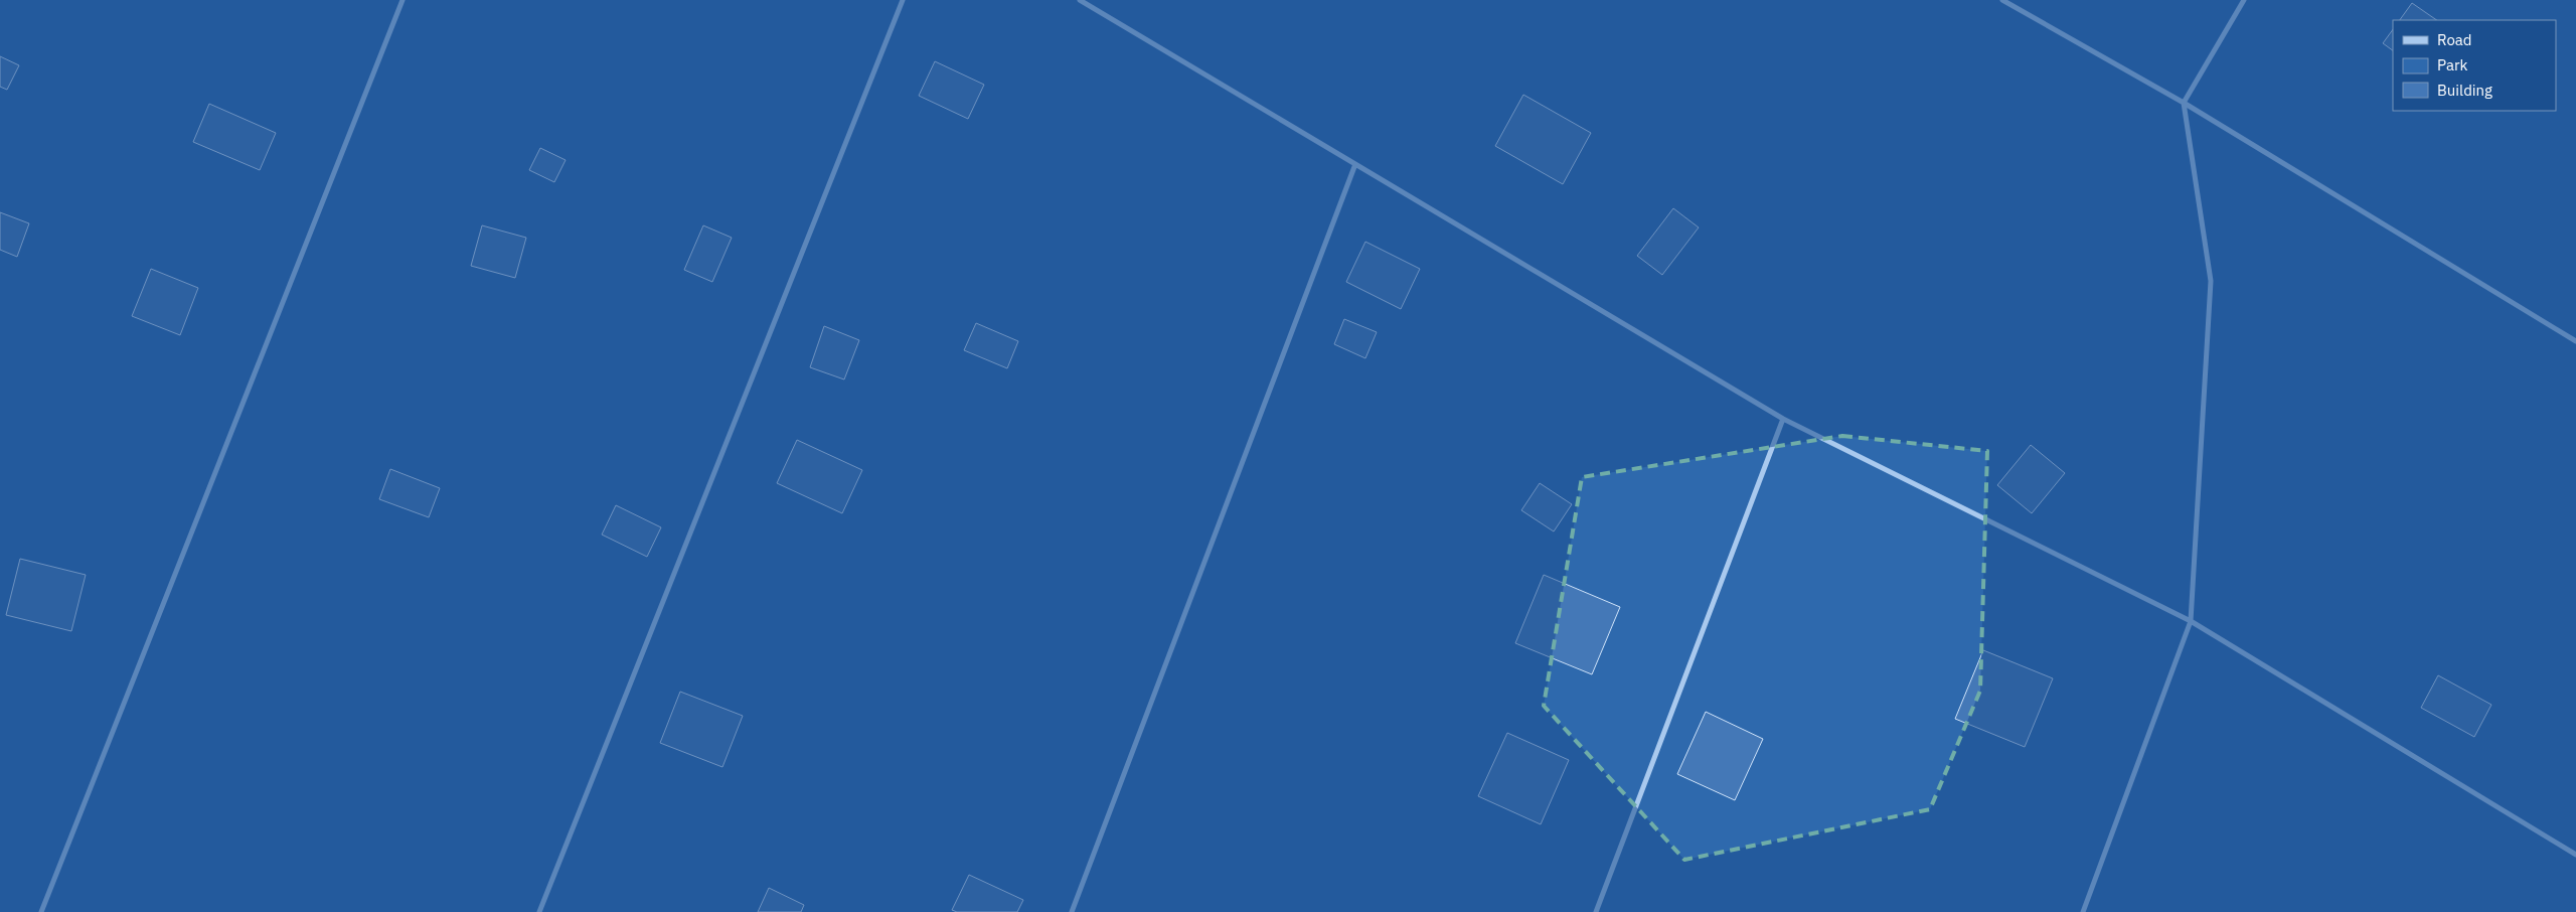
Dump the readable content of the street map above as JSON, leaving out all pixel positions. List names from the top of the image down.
{
  "legend": ["Road", "Park", "Building"]
}
